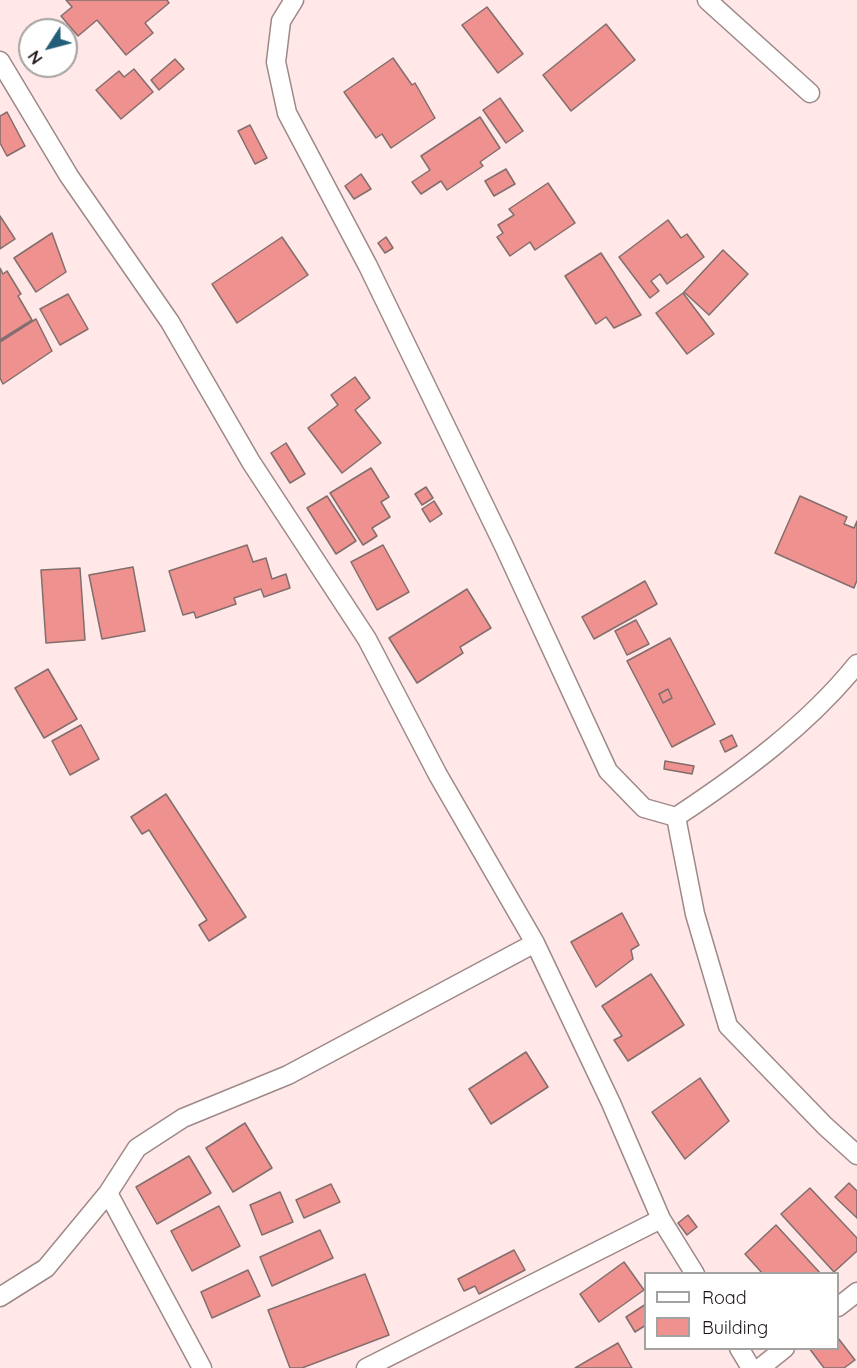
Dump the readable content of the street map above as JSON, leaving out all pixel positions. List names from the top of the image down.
{
  "legend": ["Road", "Building"],
  "north": "bottom left"
}
